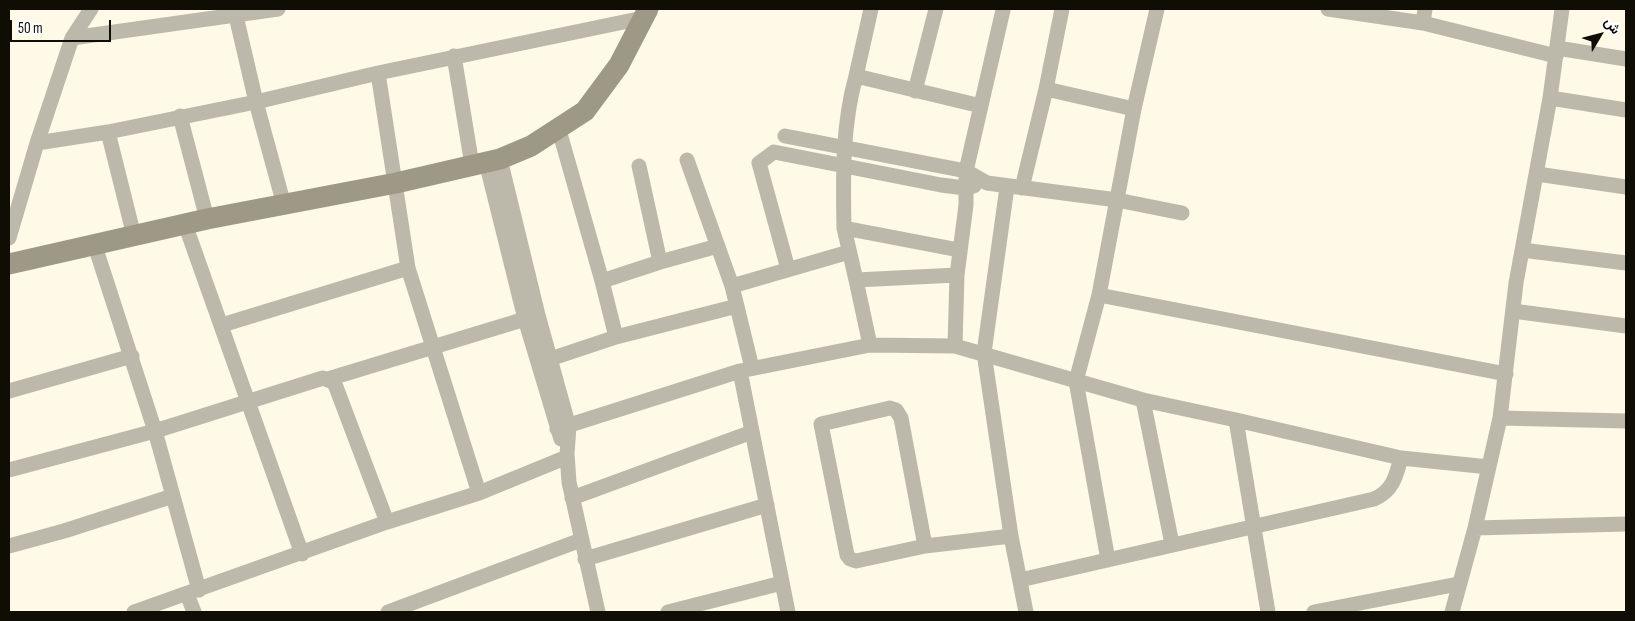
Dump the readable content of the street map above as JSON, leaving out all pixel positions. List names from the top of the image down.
{
  "scale_bar": "50 m",
  "north": "top right"
}
